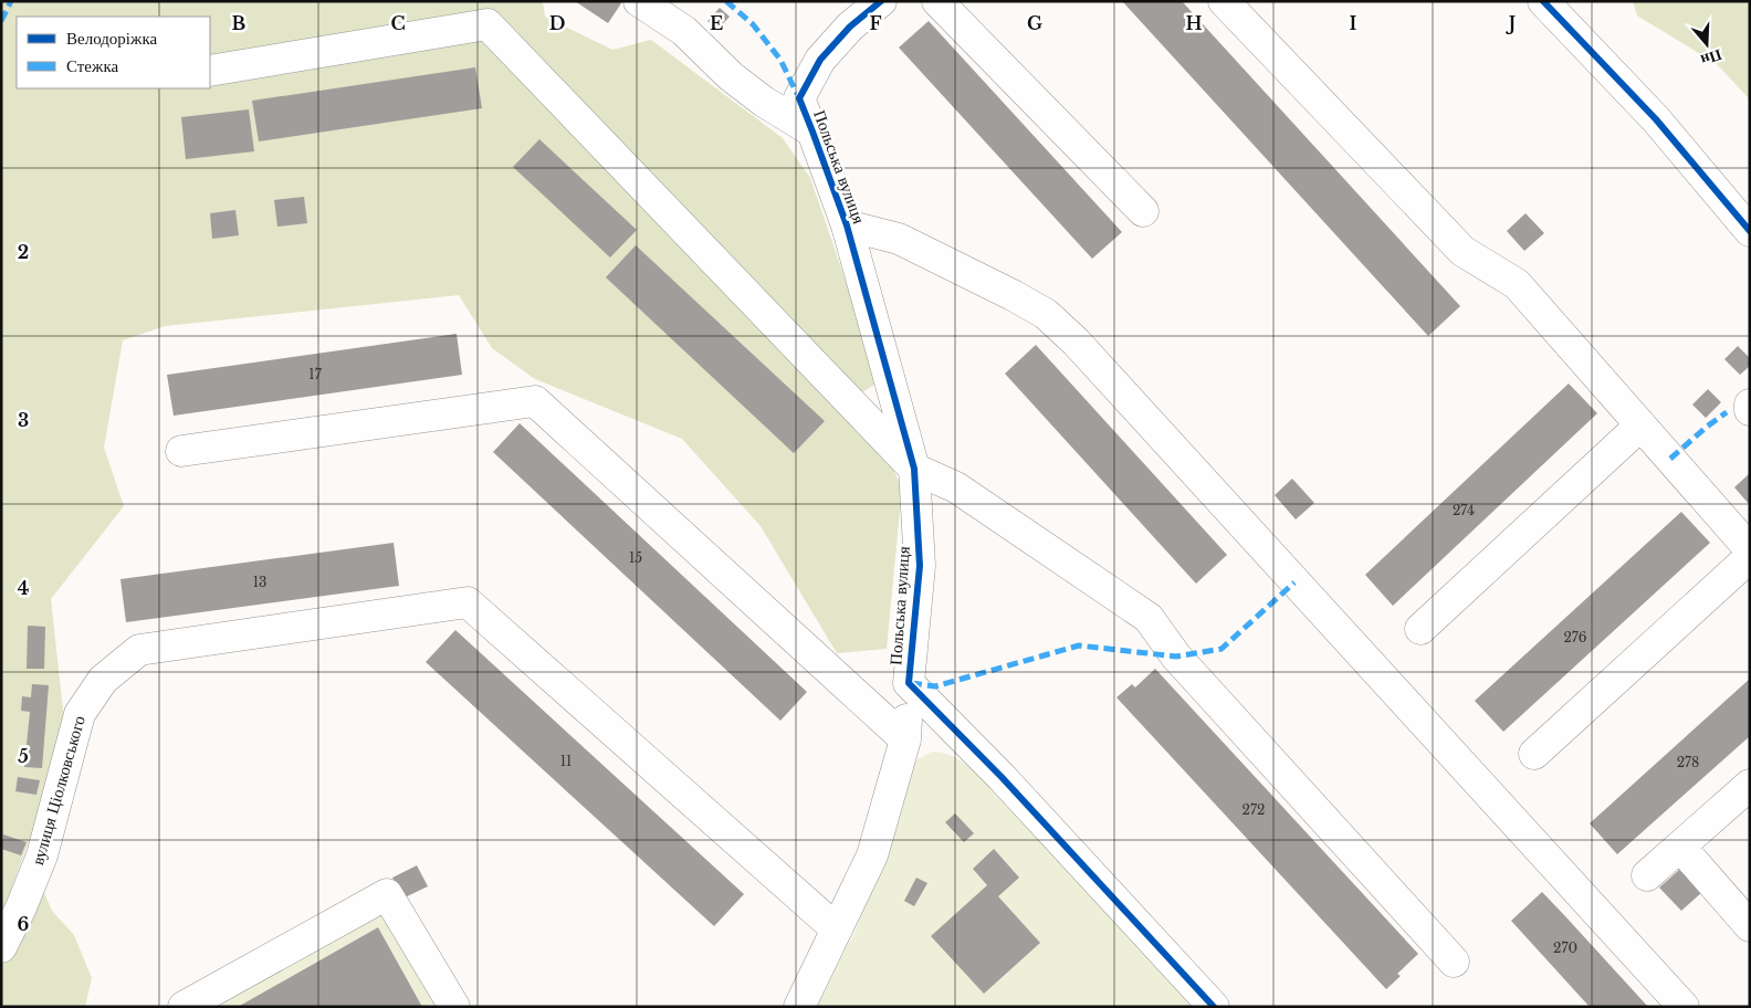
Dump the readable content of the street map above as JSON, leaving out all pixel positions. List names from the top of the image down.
{
  "streets": {
    "street": ["Польська вулиця", "вулиця Ціолковського"]
  },
  "house_numbers": [
    "17",
    "274",
    "15",
    "13",
    "276",
    "11",
    "278",
    "272",
    "270"
  ],
  "legend": ["Велодоріжка", "Стежка"],
  "north": "bottom",
  "grid": {
    "columns": [
      "B",
      "C",
      "D",
      "E",
      "F",
      "G",
      "H",
      "I",
      "J"
    ],
    "rows": [
      "2",
      "3",
      "4",
      "5",
      "6"
    ]
  }
}
